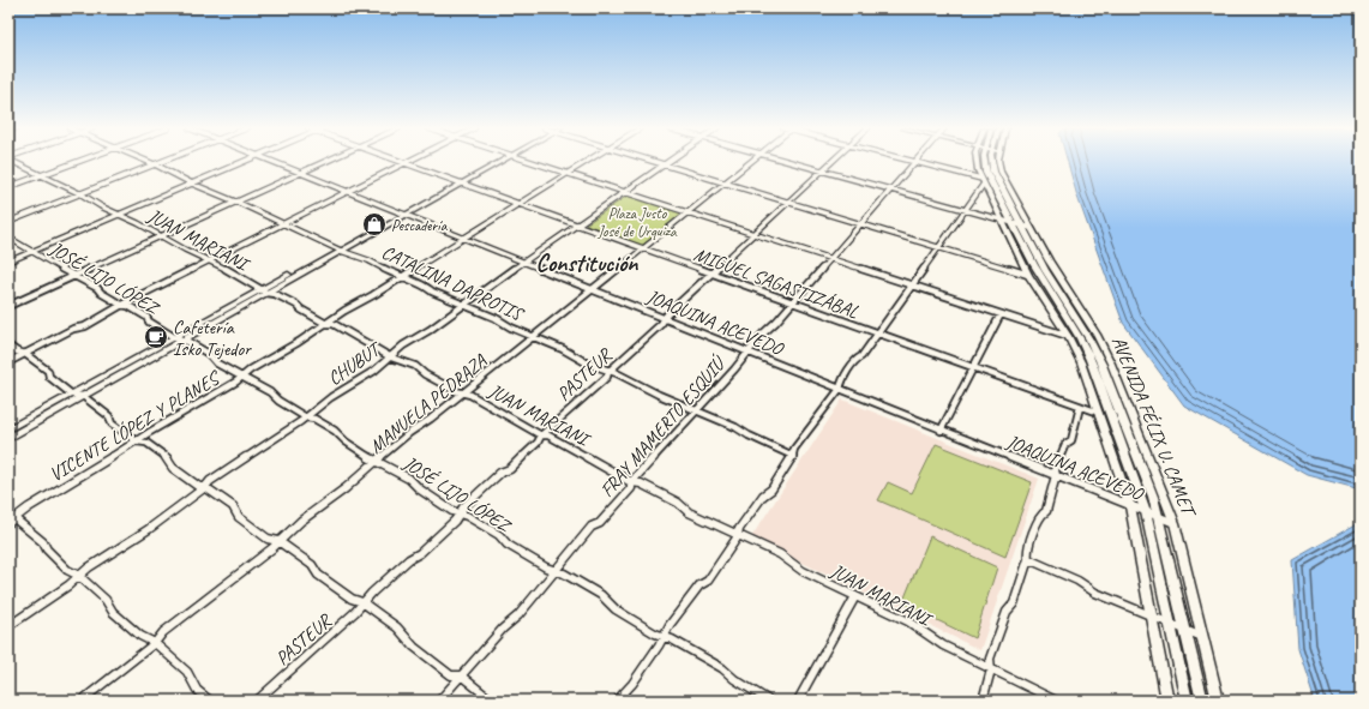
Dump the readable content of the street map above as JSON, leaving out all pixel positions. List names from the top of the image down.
{
  "streets": {
    "main road": ["AVENIDA FÉLIX U. CAMET"],
    "street": [
      "JUAN MARIANI",
      "JOSÉ LIJO LÓPEZ",
      "CATALINA DAPROTIS",
      "MIGUEL SAGASTIZÁBAL",
      "JOAQUINA ACEVEDO",
      "CHUBUT",
      "PASTEUR",
      "MANUELA PEDRAZA",
      "VICENTE LÓPEZ Y PLANES",
      "FRAY MAMERTO ESQUIÚ"
    ]
  },
  "crossings": [
    ["JUAN MARIANI", "CHUBUT"],
    ["JUAN MARIANI", "PASTEUR"],
    ["JUAN MARIANI", "MANUELA PEDRAZA"],
    ["JUAN MARIANI", "VICENTE LÓPEZ Y PLANES"],
    ["JUAN MARIANI", "FRAY MAMERTO ESQUIÚ"],
    ["JOSÉ LIJO LÓPEZ", "CHUBUT"],
    ["JOSÉ LIJO LÓPEZ", "PASTEUR"],
    ["JOSÉ LIJO LÓPEZ", "MANUELA PEDRAZA"],
    ["JOSÉ LIJO LÓPEZ", "VICENTE LÓPEZ Y PLANES"],
    ["JOSÉ LIJO LÓPEZ", "FRAY MAMERTO ESQUIÚ"],
    ["CATALINA DAPROTIS", "CHUBUT"],
    ["CATALINA DAPROTIS", "PASTEUR"],
    ["CATALINA DAPROTIS", "MANUELA PEDRAZA"],
    ["CATALINA DAPROTIS", "VICENTE LÓPEZ Y PLANES"],
    ["CATALINA DAPROTIS", "FRAY MAMERTO ESQUIÚ"],
    ["MIGUEL SAGASTIZÁBAL", "CHUBUT"],
    ["MIGUEL SAGASTIZÁBAL", "PASTEUR"],
    ["MIGUEL SAGASTIZÁBAL", "MANUELA PEDRAZA"],
    ["MIGUEL SAGASTIZÁBAL", "AVENIDA FÉLIX U. CAMET"],
    ["MIGUEL SAGASTIZÁBAL", "VICENTE LÓPEZ Y PLANES"],
    ["MIGUEL SAGASTIZÁBAL", "FRAY MAMERTO ESQUIÚ"],
    ["JOAQUINA ACEVEDO", "CHUBUT"],
    ["JOAQUINA ACEVEDO", "PASTEUR"],
    ["JOAQUINA ACEVEDO", "MANUELA PEDRAZA"],
    ["JOAQUINA ACEVEDO", "AVENIDA FÉLIX U. CAMET"],
    ["JOAQUINA ACEVEDO", "VICENTE LÓPEZ Y PLANES"],
    ["JOAQUINA ACEVEDO", "FRAY MAMERTO ESQUIÚ"]
  ],
  "districts": ["Constitución"],
  "parks": ["Plaza Justo José de Urquiza"],
  "places": {
    "shop": ["Pescadería"],
    "cafe": ["Cafetería Isko Tejedor"]
  }
}
